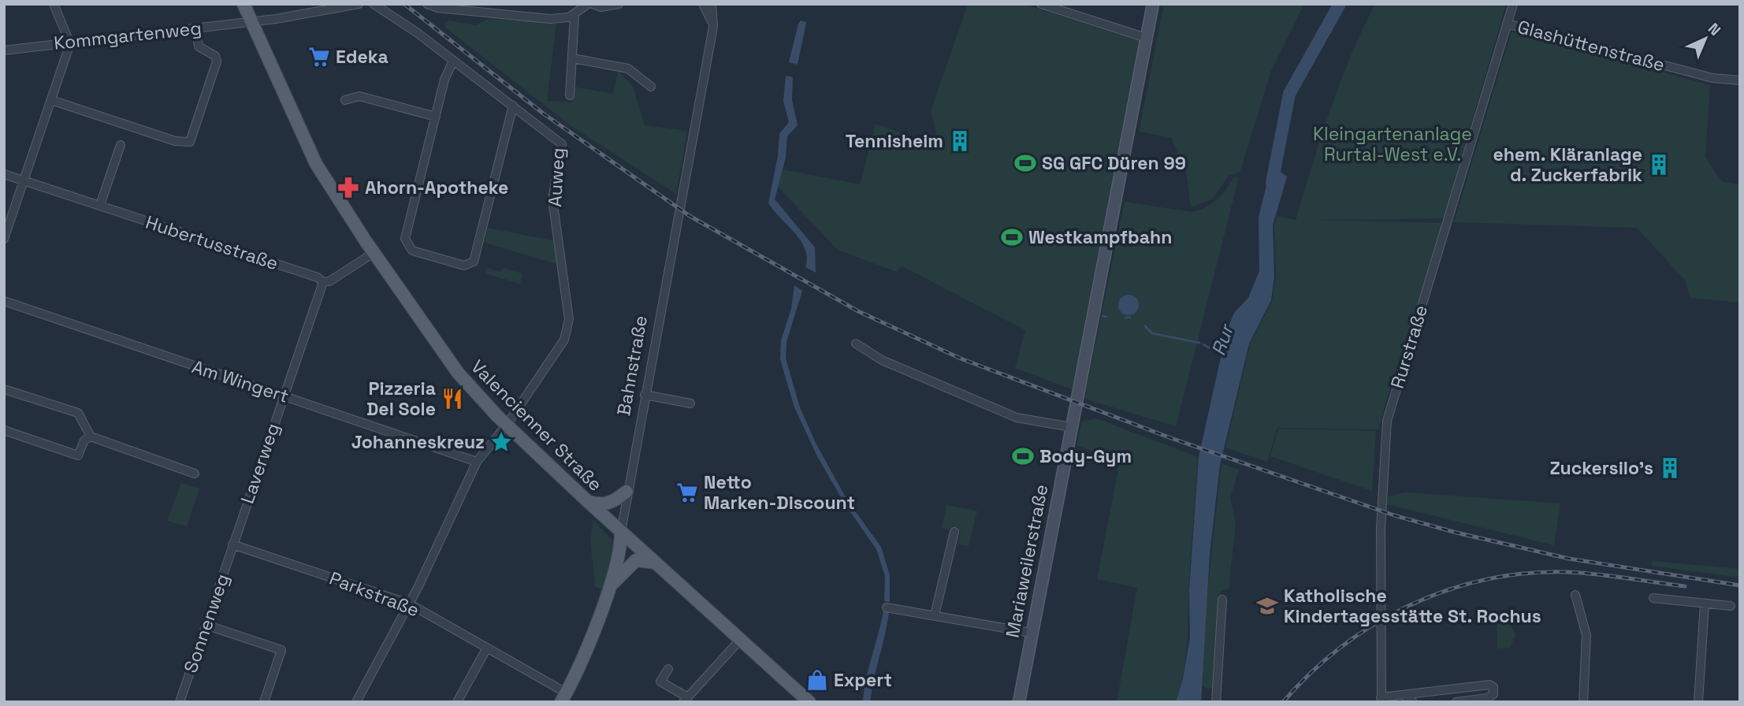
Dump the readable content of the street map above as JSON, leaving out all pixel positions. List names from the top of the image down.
{
  "streets": {
    "main road": ["Bahnstraße", "Valencienner Straße", "Mariaweilerstraße"],
    "street": [
      "Kommgartenweg",
      "Glashüttenstraße",
      "Auweg",
      "Hubertusstraße",
      "Rurstraße",
      "Am Wingert",
      "Laverweg",
      "Parkstraße",
      "Sonnenweg"
    ]
  },
  "crossings": [
    ["Kommgartenweg", "Valencienner Straße"],
    ["Glashüttenstraße", "Rurstraße"],
    ["Auweg", "Valencienner Straße"],
    ["Hubertusstraße", "Laverweg"],
    ["Bahnstraße", "Valencienner Straße"],
    ["Bahnstraße", "Parkstraße"],
    ["Am Wingert", "Laverweg"],
    ["Laverweg", "Parkstraße"],
    ["Laverweg", "Sonnenweg"],
    ["Parkstraße", "Sonnenweg"]
  ],
  "water": ["Rur"],
  "parks": ["Kleingartenanlage Rurtal-West e.V."],
  "places": {
    "supermarket": ["Edeka", "Netto Marken-Discount"],
    "building": ["Tennisheim", "ehem. Kläranlage d. Zuckerfabrik", "Zuckersilo's"],
    "sports": ["SG GFC Düren 99", "Westkampfbahn", "Body-Gym"],
    "pharmacy": ["Ahorn-Apotheke"],
    "restaurant": ["Pizzeria Del Sole"],
    "place": ["Johanneskreuz"],
    "school or university": ["Katholische Kindertagesstätte St. Rochus"],
    "shop": ["Expert"]
  },
  "north": "top right"
}
